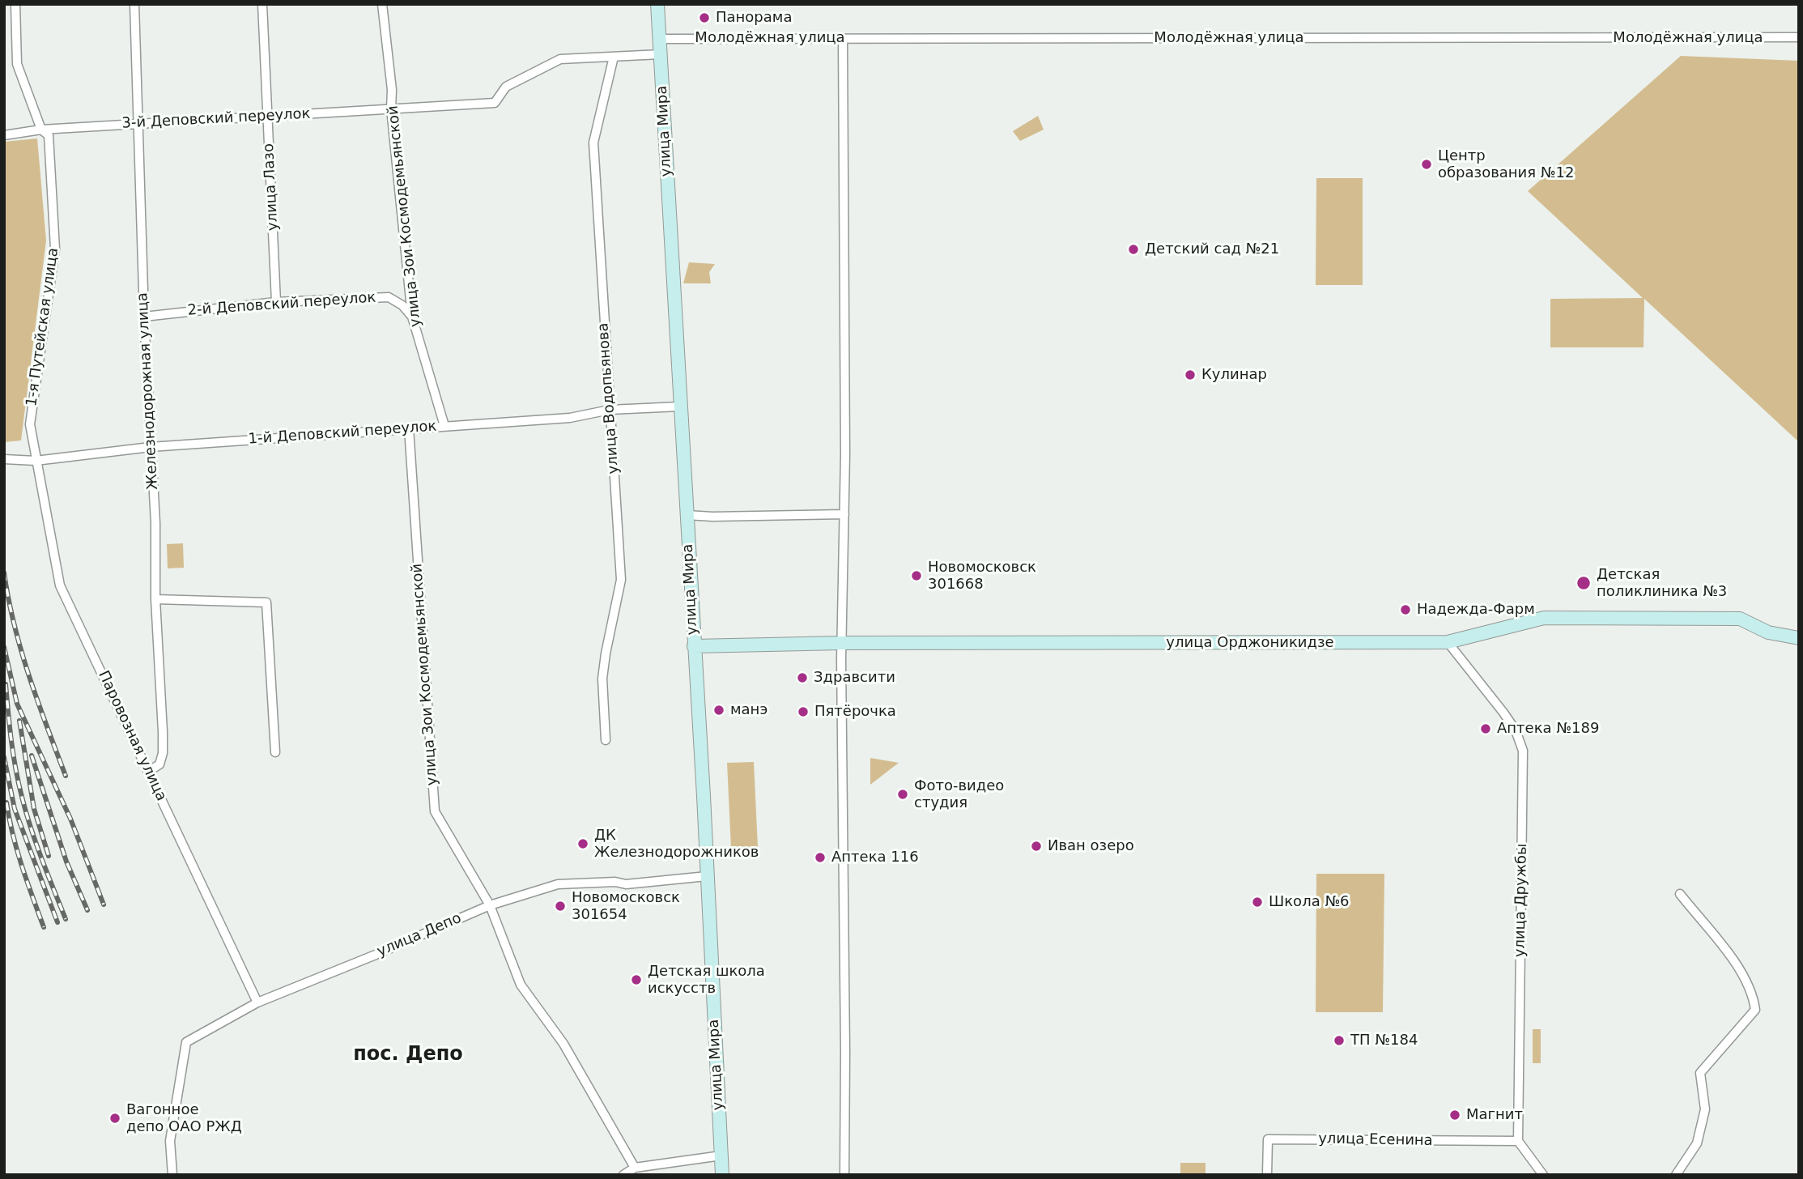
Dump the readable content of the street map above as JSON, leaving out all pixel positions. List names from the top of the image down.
{
  "streets": {
    "main road": ["улица Мира", "улица Орджоникидзе"],
    "street": [
      "Молодёжная улица",
      "3-й Деповский переулок",
      "улица Лазо",
      "улица Зои Космодемьянской",
      "2-й Деповский переулок",
      "1-я Путейская улица",
      "Железнодорожная улица",
      "улица Водопьянова",
      "1-й Деповский переулок",
      "Паровозная улица",
      "улица Дружбы",
      "улица Депо",
      "улица Есенина"
    ]
  },
  "crossings": [
    ["Молодёжная улица", "улица Мира"],
    ["3-й Деповский переулок", "улица Лазо"],
    ["3-й Деповский переулок", "улица Зои Космодемьянской"],
    ["3-й Деповский переулок", "1-я Путейская улица"],
    ["3-й Деповский переулок", "Железнодорожная улица"],
    ["3-й Деповский переулок", "улица Водопьянова"],
    ["улица Мира", "1-й Деповский переулок"],
    ["улица Мира", "улица Орджоникидзе"],
    ["улица Мира", "улица Депо"],
    ["улица Лазо", "2-й Деповский переулок"],
    ["улица Зои Космодемьянской", "2-й Деповский переулок"],
    ["улица Зои Космодемьянской", "1-й Деповский переулок"],
    ["улица Зои Космодемьянской", "улица Депо"],
    ["2-й Деповский переулок", "Железнодорожная улица"],
    ["1-я Путейская улица", "1-й Деповский переулок"],
    ["1-я Путейская улица", "Паровозная улица"],
    ["Железнодорожная улица", "1-й Деповский переулок"],
    ["Железнодорожная улица", "Паровозная улица"],
    ["улица Водопьянова", "1-й Деповский переулок"],
    ["1-й Деповский переулок", "Паровозная улица"],
    ["улица Орджоникидзе", "улица Дружбы"],
    ["Паровозная улица", "улица Депо"],
    ["улица Дружбы", "улица Есенина"]
  ],
  "districts": ["пос. Депо"],
  "places": [
    "Панорама",
    "Центр образования №12",
    "Детский сад №21",
    "Кулинар",
    "Новомосковск 301668",
    "Детская поликлиника №3",
    "Надежда-Фарм",
    "Здравсити",
    "манэ",
    "Пятёрочка",
    "Аптека №189",
    "Фото-видео студия",
    "ДК Железнодорожников",
    "Иван озеро",
    "Аптека 116",
    "Школа №6",
    "Новомосковск 301654",
    "Детская школа искусств",
    "ТП №184",
    "Магнит",
    "Вагонное депо ОАО РЖД"
  ]
}
